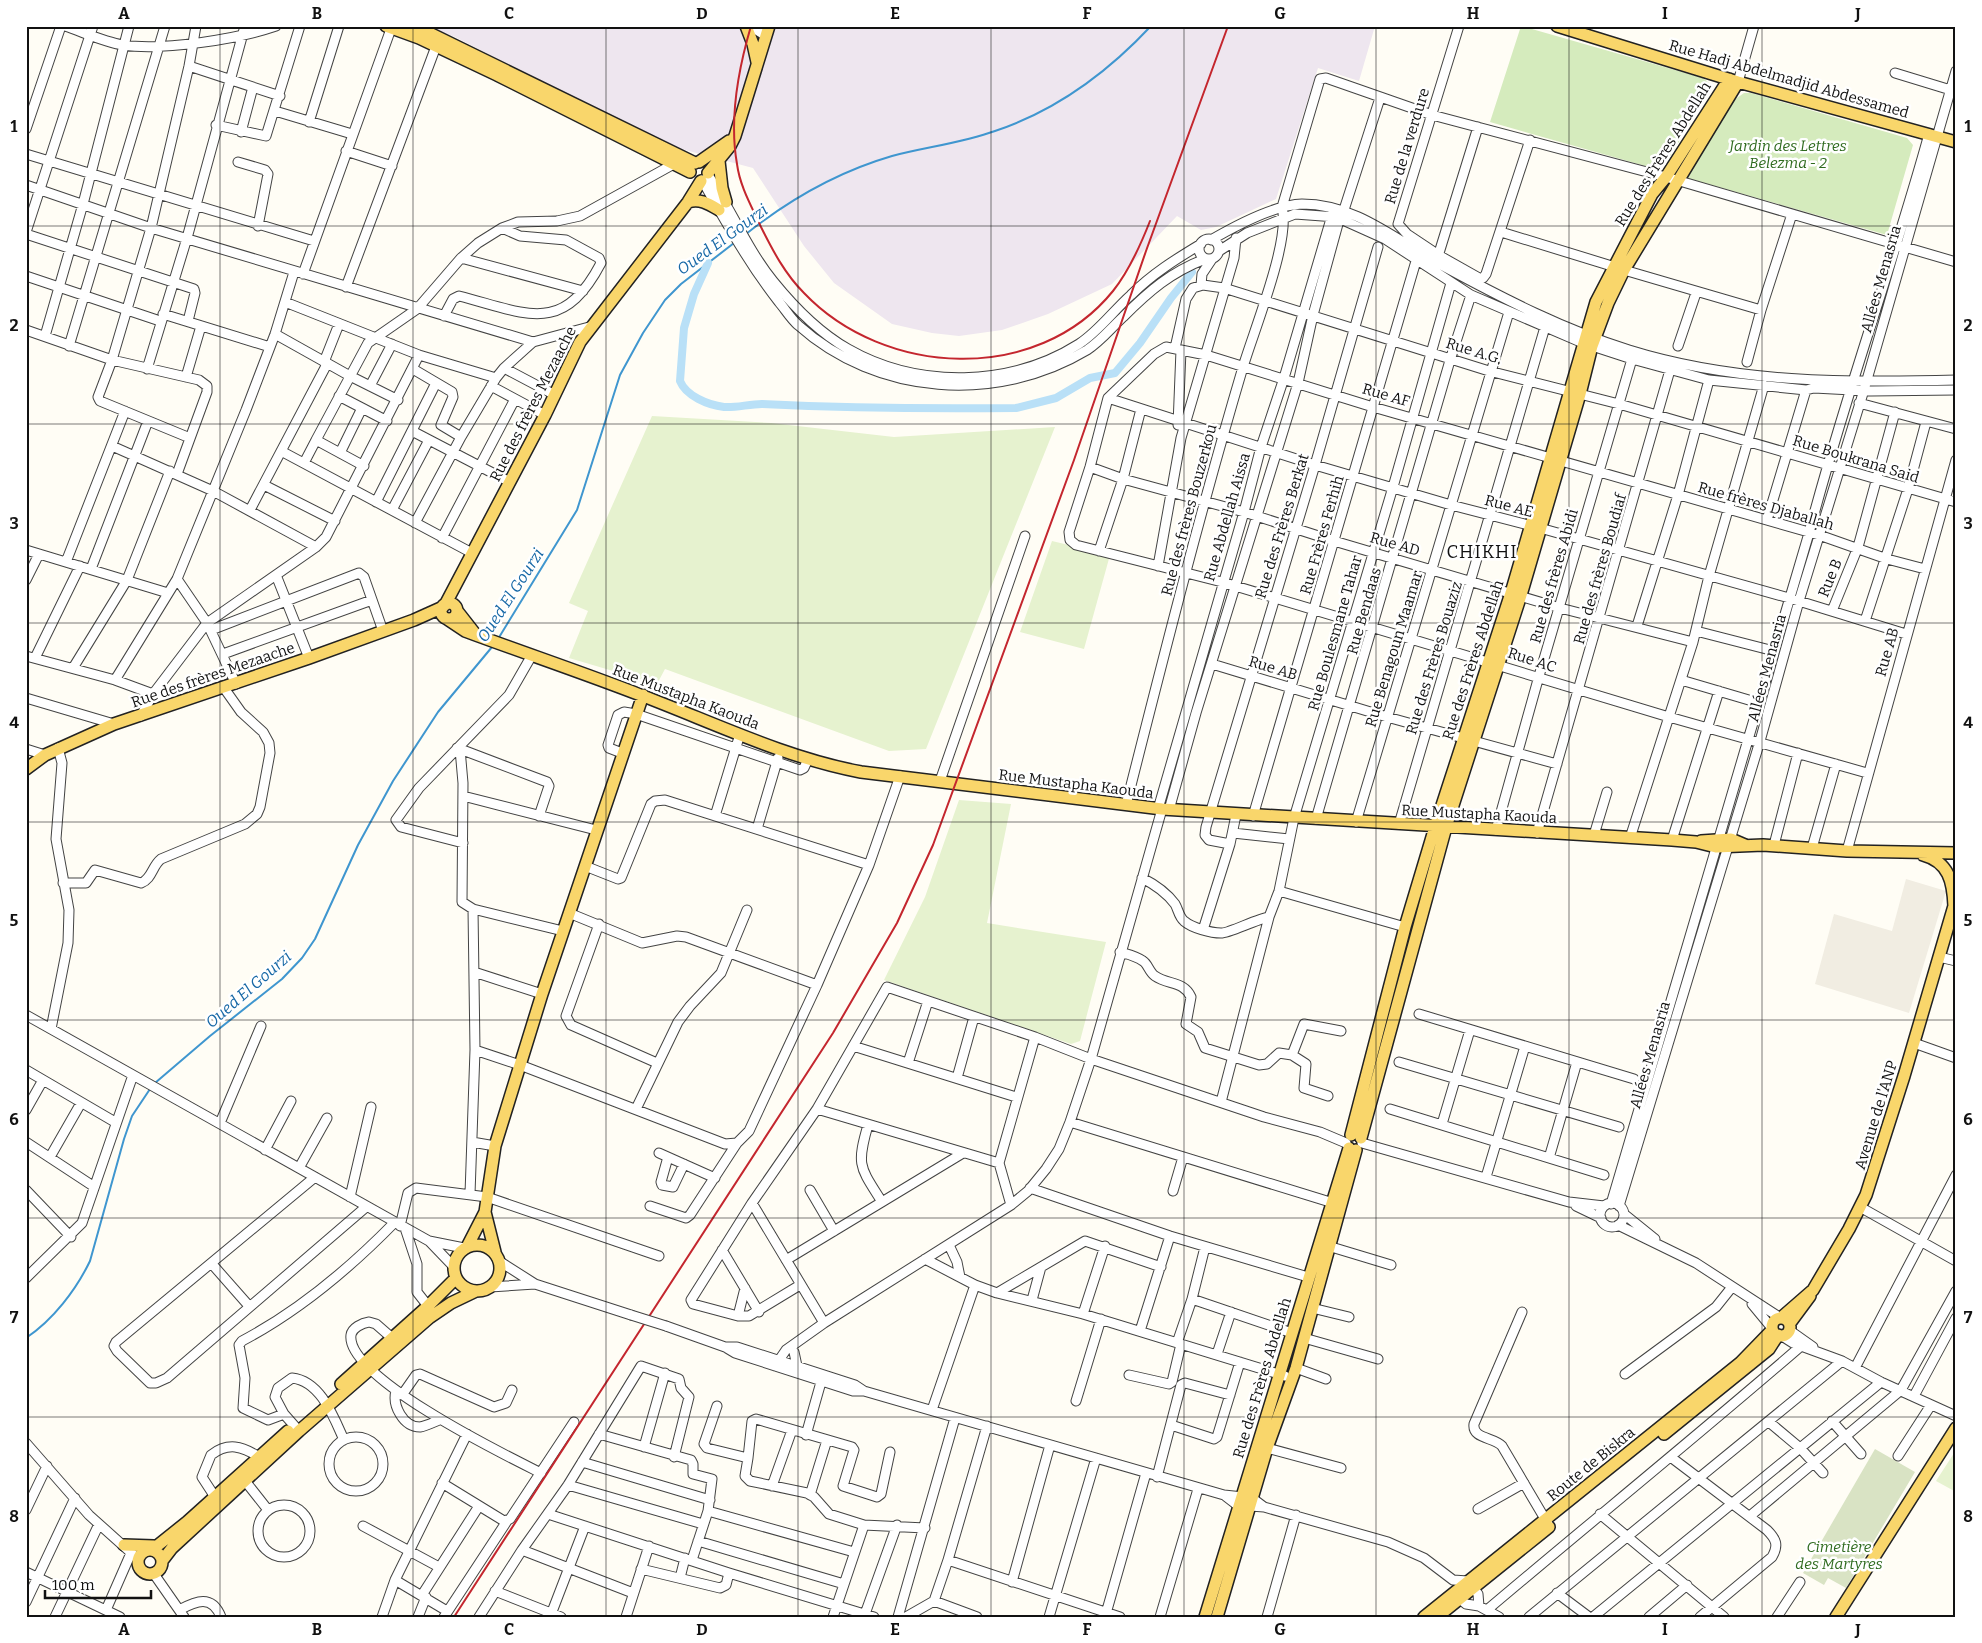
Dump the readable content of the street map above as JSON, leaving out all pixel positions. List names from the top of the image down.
{
  "streets": {
    "main road": [
      "Rue Hadj Abdelmadjid Abdessamed",
      "Rue des Frères Abdellah",
      "Rue des frères Mezaache",
      "Rue Mustapha Kaouda",
      "Avenue de l'ANP",
      "Route de Biskra"
    ],
    "street": [
      "Rue de la verdure",
      "Allées Menasria",
      "Rue A.G.",
      "Rue AF",
      "Rue Boukrana Said",
      "Rue AE",
      "Rue frères Djaballah",
      "Rue des frères Bouzerkou",
      "Rue Abdellah Aissa",
      "Rue des Frères Berkat",
      "Rue Frères Ferhih",
      "Rue AD",
      "Rue des frères Boudiaf",
      "Rue des frères Abidi",
      "Rue B",
      "Rue Bendaas",
      "Rue Boulesmane Tahar",
      "Rue Benagoun Maamar",
      "Rue AB",
      "Rue des Frères Bouaziz",
      "Rue AC"
    ]
  },
  "crossings": [
    ["Rue Hadj Abdelmadjid Abdessamed", "Rue des Frères Abdellah"],
    ["Rue Hadj Abdelmadjid Abdessamed", "Allées Menasria"],
    ["Rue des Frères Abdellah", "Rue A.G."],
    ["Rue des Frères Abdellah", "Rue AF"],
    ["Rue des Frères Abdellah", "Rue AE"],
    ["Rue des Frères Abdellah", "Rue AD"],
    ["Rue des Frères Abdellah", "Rue AB"],
    ["Rue des Frères Abdellah", "Rue AC"],
    ["Rue des Frères Abdellah", "Rue Mustapha Kaouda"],
    ["Allées Menasria", "Rue Boukrana Said"],
    ["Allées Menasria", "Rue AE"],
    ["Allées Menasria", "Rue frères Djaballah"],
    ["Allées Menasria", "Rue AC"],
    ["Allées Menasria", "Rue Mustapha Kaouda"],
    ["Rue A.G.", "Rue Boukrana Said"],
    ["Rue A.G.", "Rue des frères Bouzerkou"],
    ["Rue A.G.", "Rue Abdellah Aissa"],
    ["Rue A.G.", "Rue des Frères Berkat"],
    ["Rue A.G.", "Rue Frères Ferhih"],
    ["Rue A.G.", "Rue des frères Boudiaf"],
    ["Rue A.G.", "Rue des frères Abidi"],
    ["Rue A.G.", "Rue Bendaas"],
    ["Rue A.G.", "Rue Boulesmane Tahar"],
    ["Rue A.G.", "Rue Benagoun Maamar"],
    ["Rue A.G.", "Rue des Frères Bouaziz"],
    ["Rue AF", "Rue frères Djaballah"],
    ["Rue AF", "Rue des frères Bouzerkou"],
    ["Rue AF", "Rue Abdellah Aissa"],
    ["Rue AF", "Rue des Frères Berkat"],
    ["Rue AF", "Rue Frères Ferhih"],
    ["Rue AF", "Rue des frères Abidi"],
    ["Rue AF", "Rue Bendaas"],
    ["Rue AF", "Rue Boulesmane Tahar"],
    ["Rue AF", "Rue Benagoun Maamar"],
    ["Rue AF", "Rue des Frères Bouaziz"],
    ["Rue des frères Mezaache", "Rue Mustapha Kaouda"],
    ["Rue Boukrana Said", "Rue B"],
    ["Rue Boukrana Said", "Rue AB"],
    ["Rue AE", "Rue des frères Bouzerkou"],
    ["Rue AE", "Rue Abdellah Aissa"],
    ["Rue AE", "Rue des Frères Berkat"],
    ["Rue AE", "Rue Frères Ferhih"],
    ["Rue AE", "Rue des frères Boudiaf"],
    ["Rue AE", "Rue des frères Abidi"],
    ["Rue AE", "Rue B"],
    ["Rue AE", "Rue Bendaas"],
    ["Rue AE", "Rue Boulesmane Tahar"],
    ["Rue AE", "Rue Benagoun Maamar"],
    ["Rue AE", "Rue AB"],
    ["Rue AE", "Rue des Frères Bouaziz"],
    ["Rue frères Djaballah", "Rue des frères Boudiaf"],
    ["Rue frères Djaballah", "Rue des frères Abidi"],
    ["Rue frères Djaballah", "Rue B"],
    ["Rue frères Djaballah", "Rue AB"],
    ["Rue des frères Bouzerkou", "Rue AD"],
    ["Rue des frères Bouzerkou", "Rue AC"],
    ["Rue des frères Bouzerkou", "Rue Mustapha Kaouda"],
    ["Rue Abdellah Aissa", "Rue AD"],
    ["Rue Abdellah Aissa", "Rue AC"],
    ["Rue Abdellah Aissa", "Rue Mustapha Kaouda"],
    ["Rue des Frères Berkat", "Rue AD"],
    ["Rue des Frères Berkat", "Rue AB"],
    ["Rue des Frères Berkat", "Rue AC"],
    ["Rue des Frères Berkat", "Rue Mustapha Kaouda"],
    ["Rue Frères Ferhih", "Rue AD"],
    ["Rue Frères Ferhih", "Rue AB"],
    ["Rue Frères Ferhih", "Rue AC"],
    ["Rue Frères Ferhih", "Rue Mustapha Kaouda"],
    ["Rue AD", "Rue des frères Boudiaf"],
    ["Rue AD", "Rue des frères Abidi"],
    ["Rue AD", "Rue Bendaas"],
    ["Rue AD", "Rue Boulesmane Tahar"],
    ["Rue AD", "Rue Benagoun Maamar"],
    ["Rue AD", "Rue des Frères Bouaziz"],
    ["Rue AD", "Rue AC"],
    ["Rue des frères Boudiaf", "Rue AB"],
    ["Rue des frères Boudiaf", "Rue AC"],
    ["Rue des frères Boudiaf", "Rue Mustapha Kaouda"],
    ["Rue des frères Abidi", "Rue AB"],
    ["Rue des frères Abidi", "Rue AC"],
    ["Rue des frères Abidi", "Rue Mustapha Kaouda"],
    ["Rue Bendaas", "Rue AB"],
    ["Rue Bendaas", "Rue AC"],
    ["Rue Bendaas", "Rue Mustapha Kaouda"],
    ["Rue Boulesmane Tahar", "Rue AB"],
    ["Rue Boulesmane Tahar", "Rue AC"],
    ["Rue Boulesmane Tahar", "Rue Mustapha Kaouda"],
    ["Rue Benagoun Maamar", "Rue AB"],
    ["Rue Benagoun Maamar", "Rue AC"],
    ["Rue Benagoun Maamar", "Rue Mustapha Kaouda"],
    ["Rue AB", "Rue des Frères Bouaziz"],
    ["Rue AB", "Rue AC"],
    ["Rue AB", "Rue Mustapha Kaouda"],
    ["Rue des Frères Bouaziz", "Rue AC"],
    ["Rue des Frères Bouaziz", "Rue Mustapha Kaouda"],
    ["Avenue de l'ANP", "Route de Biskra"]
  ],
  "districts": ["CHIKHI"],
  "water": ["Oued El Gourzi"],
  "parks": ["Jardin des Lettres Belezma - 2", "Cimetière des Martyres"],
  "scale_bar": "100 m",
  "grid": {
    "columns": [
      "A",
      "B",
      "C",
      "D",
      "E",
      "F",
      "G",
      "H",
      "I",
      "J"
    ],
    "rows": [
      "1",
      "2",
      "3",
      "4",
      "5",
      "6",
      "7",
      "8"
    ]
  }
}
